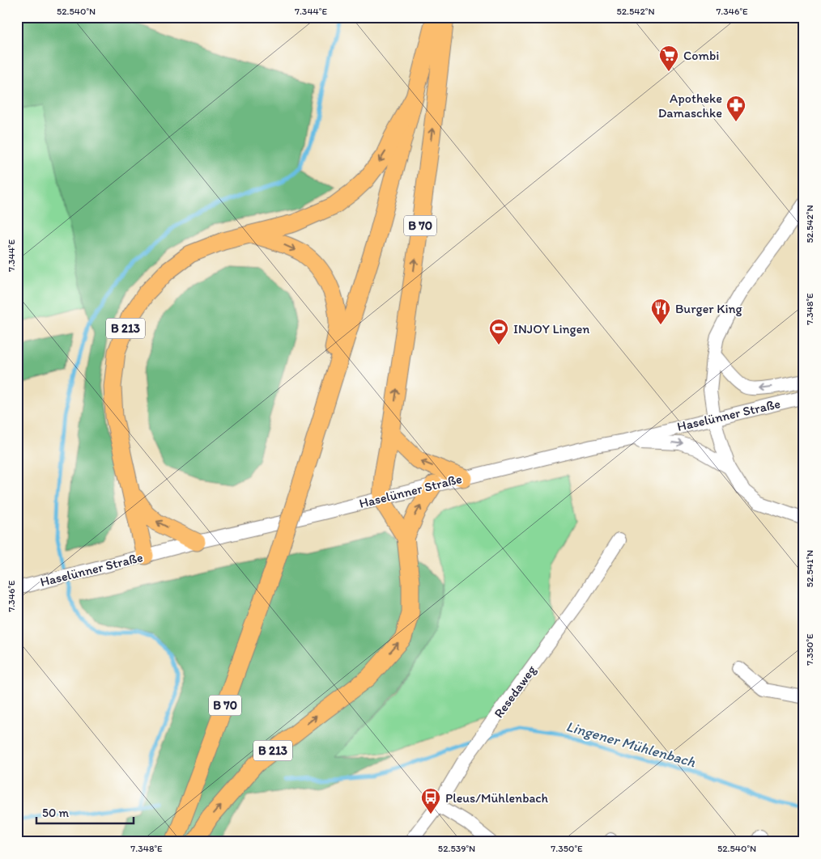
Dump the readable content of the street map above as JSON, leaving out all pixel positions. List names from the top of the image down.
{
  "streets": {
    "main road": ["B 70", "B 213"],
    "street": ["Haselünner Straße", "Resedaweg"]
  },
  "crossings": [
    ["B 70", "B 213"],
    ["B 70", "Haselünner Straße"],
    ["B 213", "Haselünner Straße"]
  ],
  "water": ["Lingener Mühlenbach"],
  "places": {
    "supermarket": ["Combi"],
    "pharmacy": ["Apotheke Damaschke"],
    "restaurant": ["Burger King"],
    "sports": ["INJOY Lingen"],
    "bus stop": ["Pleus/Mühlenbach"]
  },
  "scale_bar": "50 m",
  "coordinates": [
    "52.540°N",
    "7.344°E",
    "52.542°N",
    "7.346°E",
    "7.348°E",
    "52.541°N",
    "7.350°E",
    "52.539°N"
  ]
}
